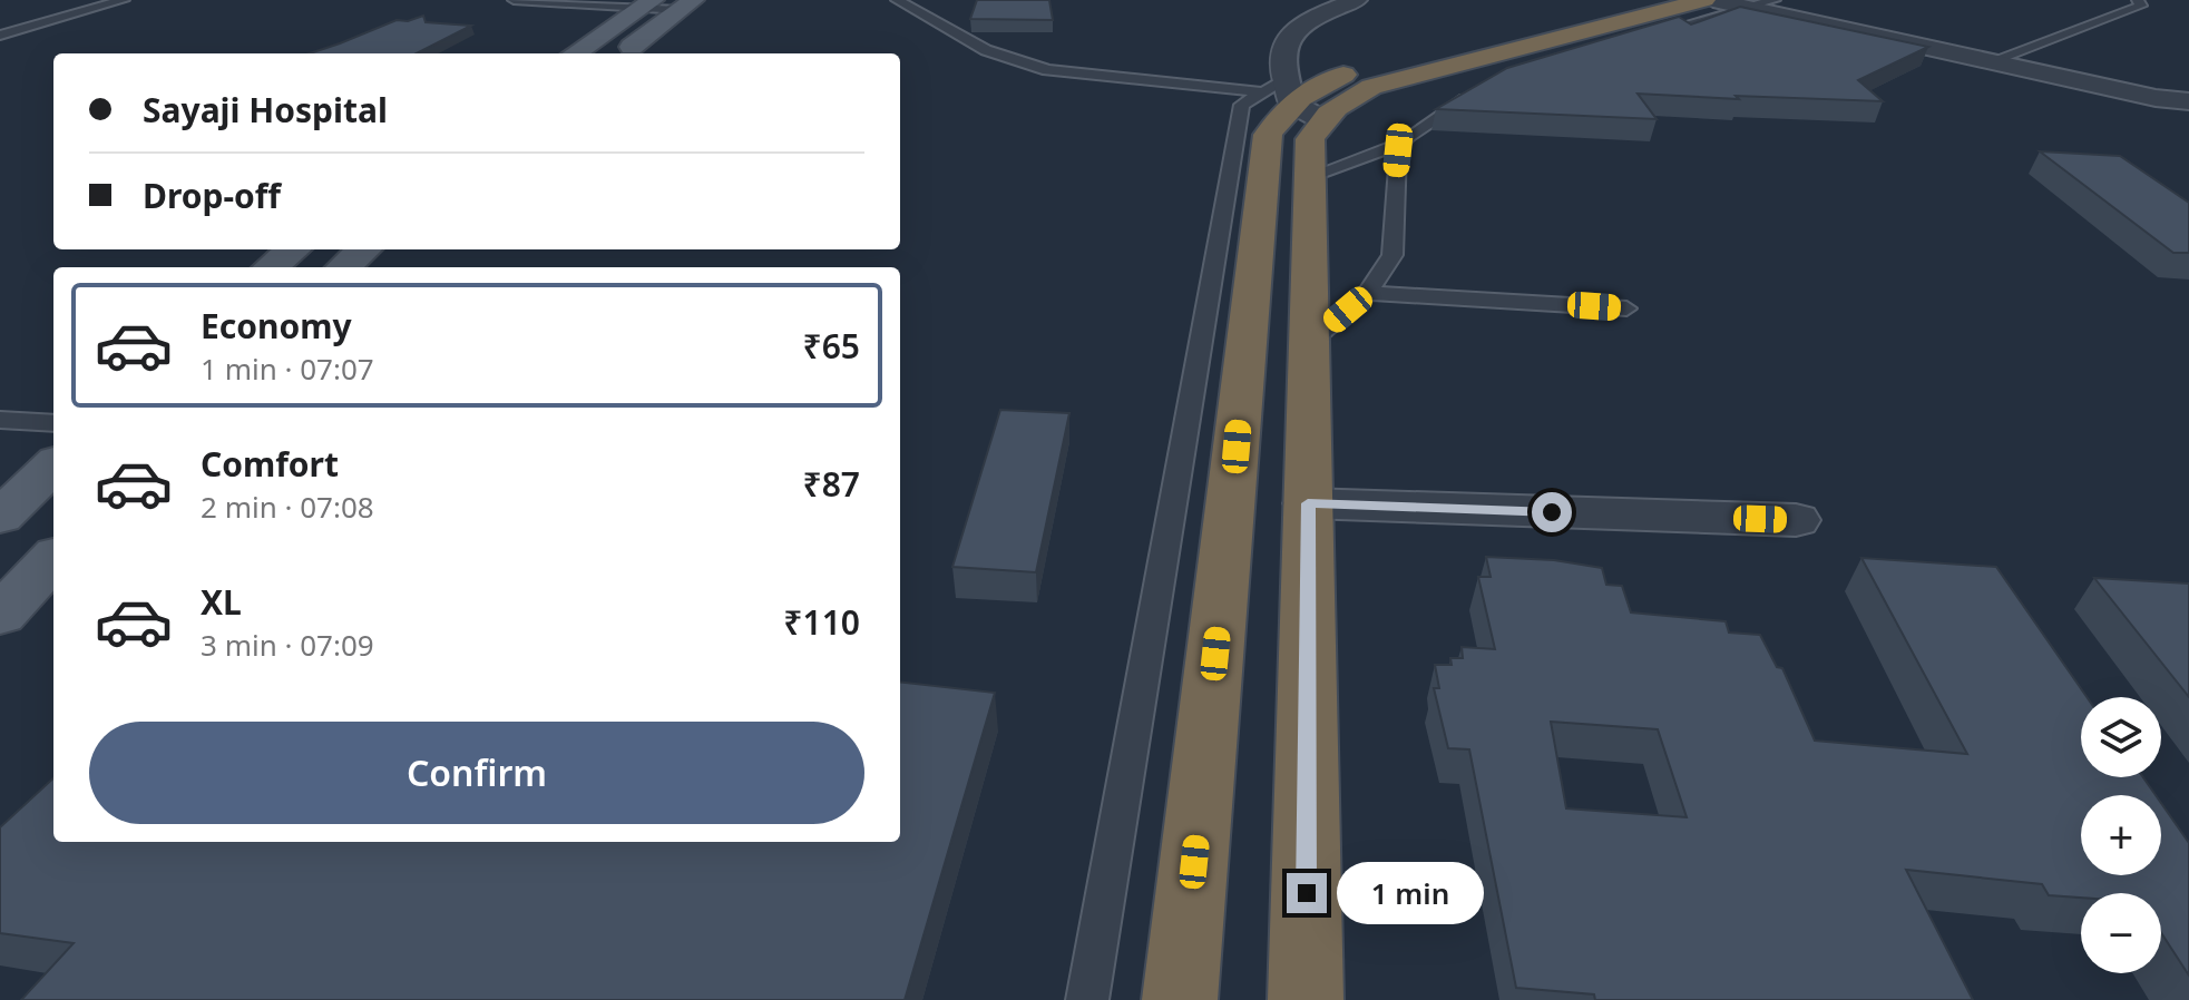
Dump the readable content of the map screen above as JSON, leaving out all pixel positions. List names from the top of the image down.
{
  "page": {
    "banner": ["Sayaji Hospital", "Drop-off"],
    "list": [
      {
        "name": "Economy",
        "note": "1 min · 07:07",
        "value": "₹65"
      },
      {
        "name": "Comfort",
        "note": "2 min · 07:08",
        "value": "₹87"
      },
      {
        "name": "XL",
        "note": "3 min · 07:09",
        "value": "₹110"
      }
    ],
    "map_buttons": ["+", "−"],
    "buttons": "Confirm",
    "bubble": "1 min"
  }
}
